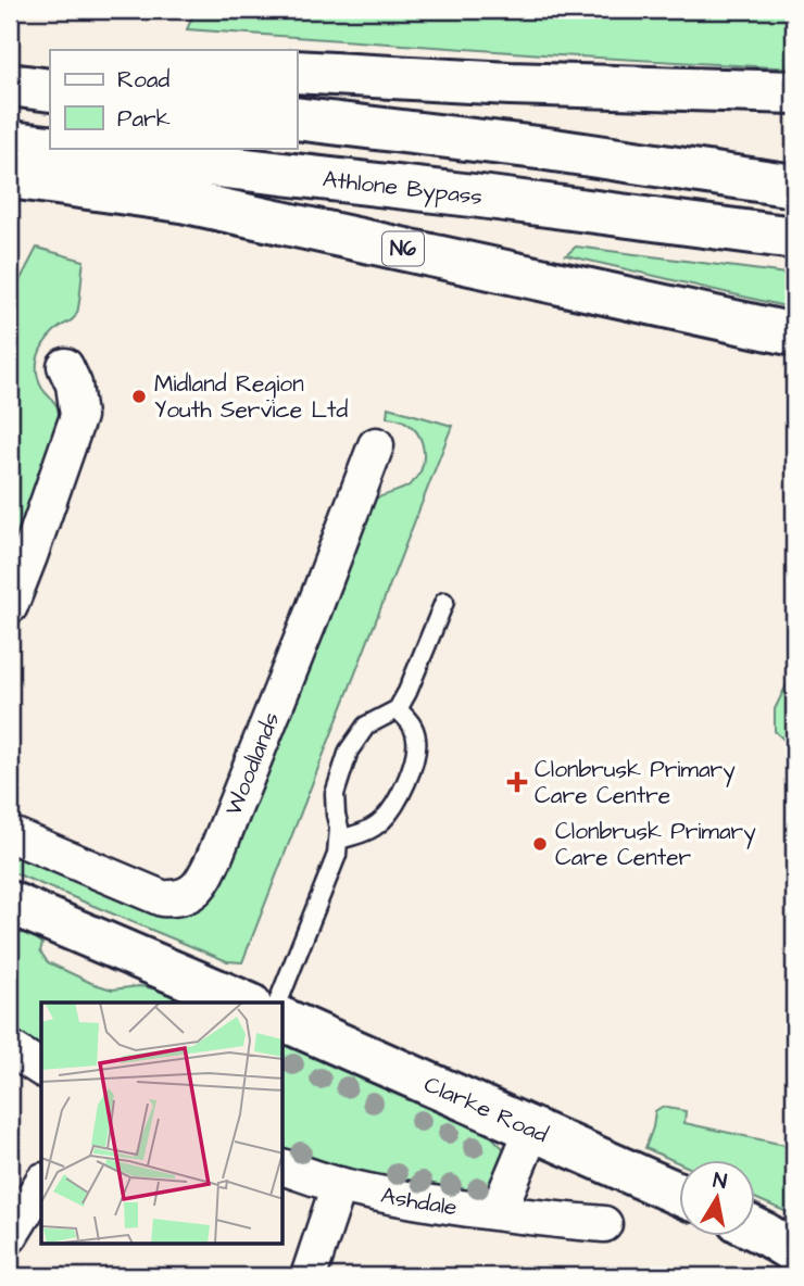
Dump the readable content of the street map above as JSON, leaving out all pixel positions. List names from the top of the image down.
{
  "streets": {
    "main road": ["Athlone Bypass", "N6", "Clarke Road"],
    "street": ["Woodlands", "Ashdale"]
  },
  "places": {
    "other": ["Midland Region Youth Service Ltd", "Clonbrusk Primary Care Center"],
    "health": ["Clonbrusk Primary Care Centre"]
  },
  "legend": ["Road", "Park"],
  "north": "top"
}
